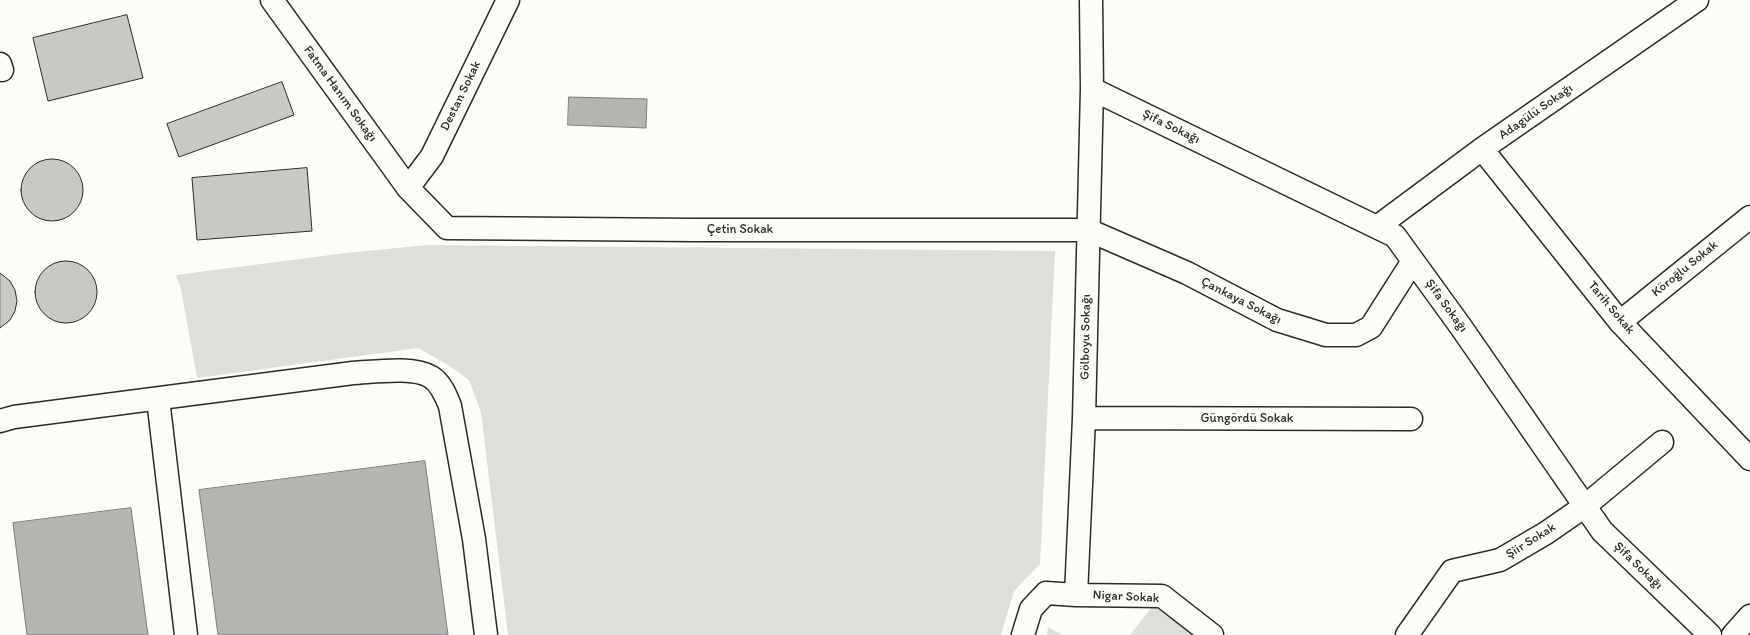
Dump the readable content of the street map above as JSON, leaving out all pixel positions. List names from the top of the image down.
{
  "streets": {
    "street": [
      "Fatma Hanım Sokağı",
      "Destan Sokak",
      "Adagülü Sokağı",
      "Şifa Sokağı",
      "Çetin Sokak",
      "Köroğlu Sokak",
      "Çankaya Sokağı",
      "Tarih Sokak",
      "Gölboyu Sokağı",
      "Güngördü Sokak",
      "Şiir Sokak",
      "Nigar Sokak"
    ]
  },
  "crossings": [
    ["Fatma Hanım Sokağı", "Destan Sokak"],
    ["Fatma Hanım Sokağı", "Çetin Sokak"],
    ["Destan Sokak", "Çetin Sokak"],
    ["Adagülü Sokağı", "Şifa Sokağı"],
    ["Adagülü Sokağı", "Tarih Sokak"],
    ["Şifa Sokağı", "Çankaya Sokağı"],
    ["Şifa Sokağı", "Gölboyu Sokağı"],
    ["Şifa Sokağı", "Şiir Sokak"],
    ["Çetin Sokak", "Çankaya Sokağı"],
    ["Çetin Sokak", "Gölboyu Sokağı"],
    ["Köroğlu Sokak", "Tarih Sokak"],
    ["Çankaya Sokağı", "Gölboyu Sokağı"],
    ["Gölboyu Sokağı", "Güngördü Sokak"],
    ["Gölboyu Sokağı", "Nigar Sokak"]
  ]
}
